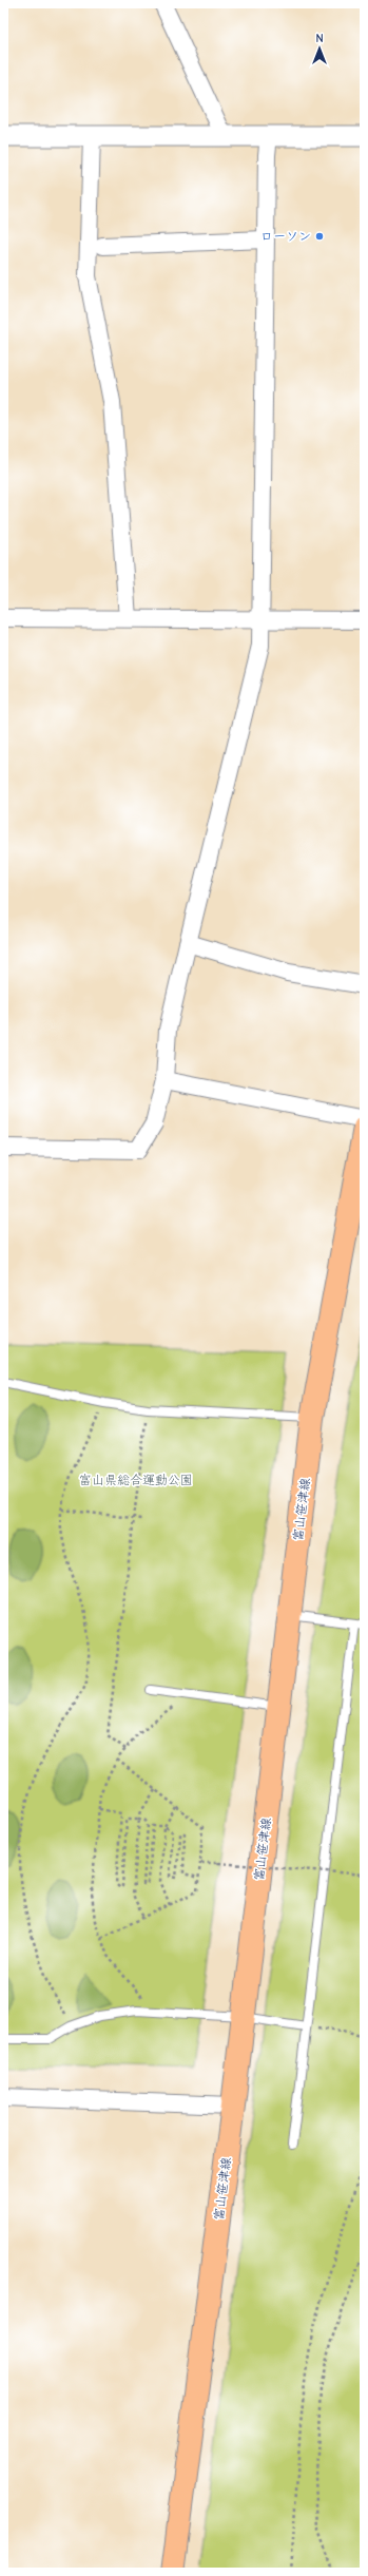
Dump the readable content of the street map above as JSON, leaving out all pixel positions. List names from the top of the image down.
{
  "streets": {
    "main road": ["富山笹津線"]
  },
  "parks": ["富山県総合運動公園"],
  "places": ["ローソン"],
  "north": "top"
}
